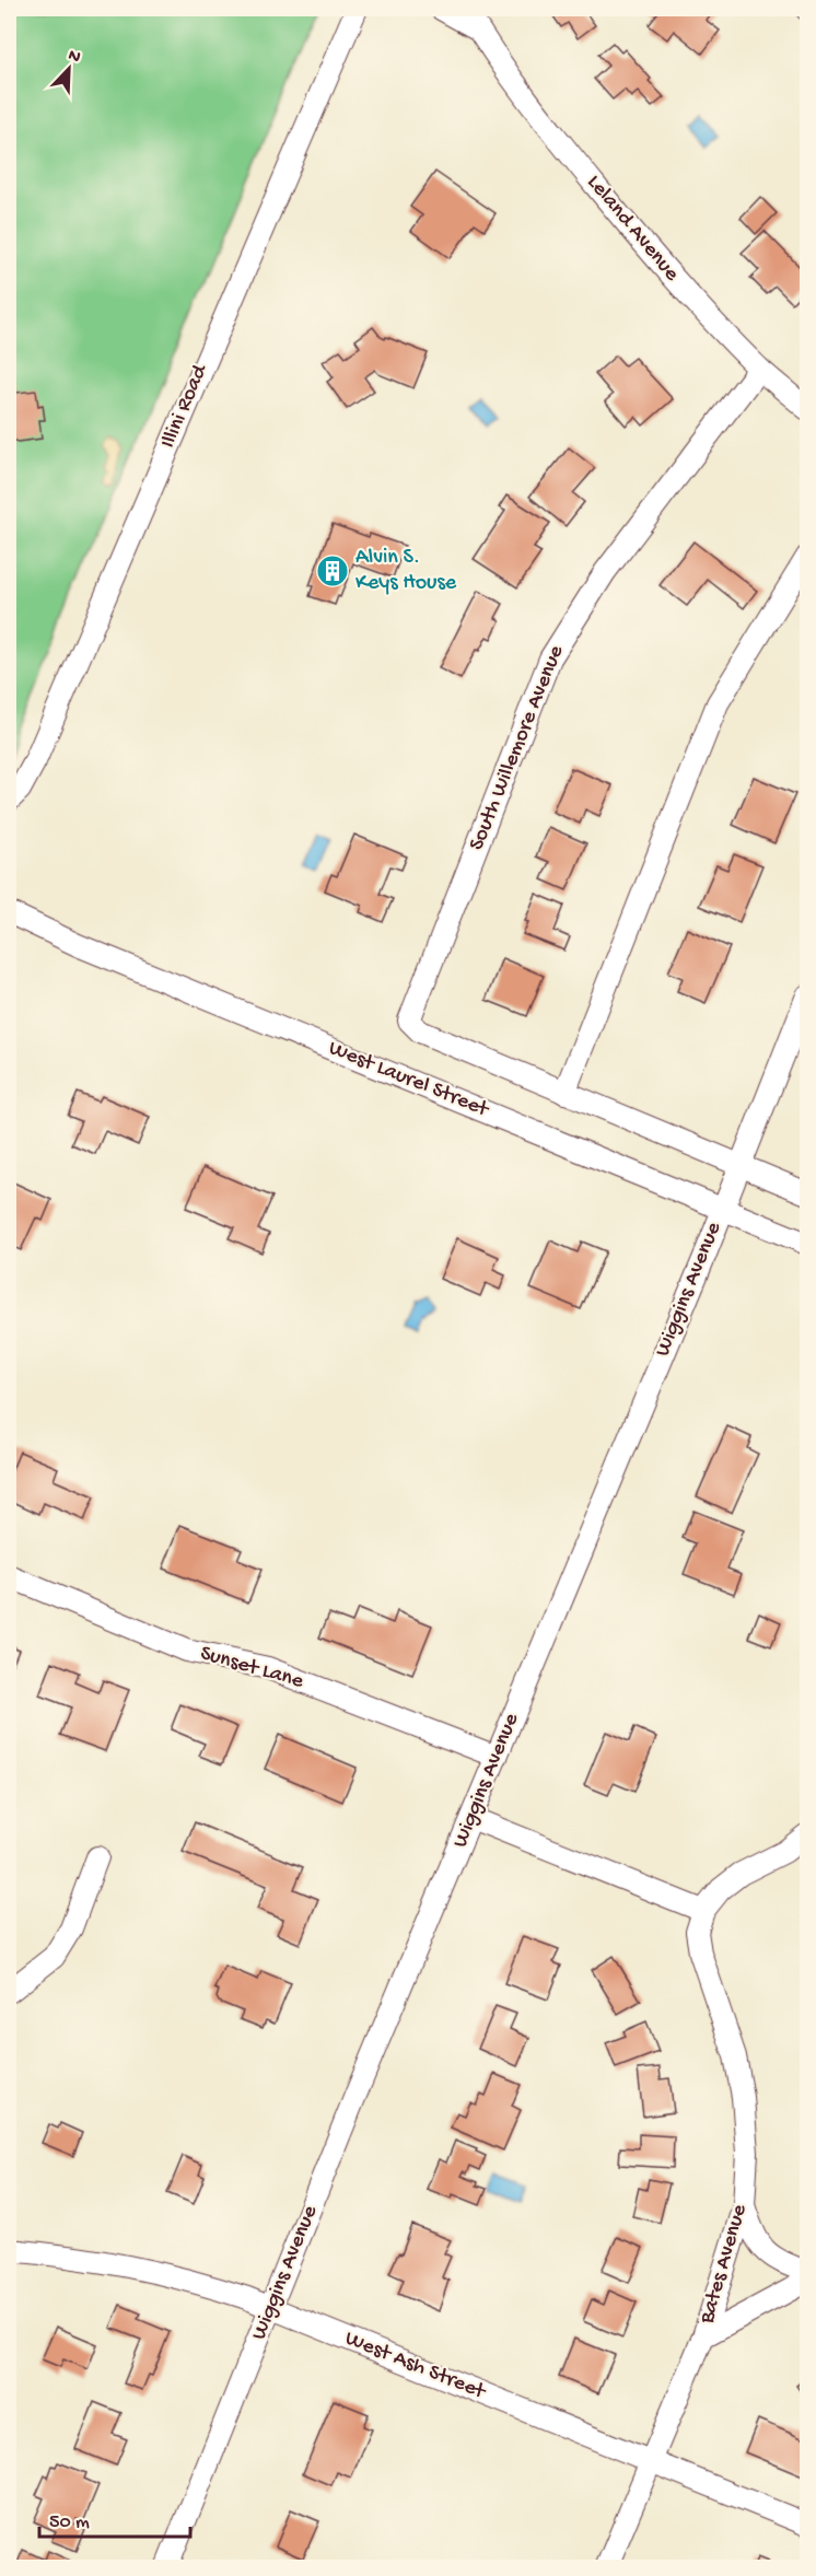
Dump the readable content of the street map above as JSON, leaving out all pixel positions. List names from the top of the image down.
{
  "streets": {
    "street": [
      "Leland Avenue",
      "Illini Road",
      "South Willemore Avenue",
      "West Laurel Street",
      "Wiggins Avenue",
      "Sunset Lane",
      "Bates Avenue",
      "West Ash Street"
    ]
  },
  "crossings": [
    ["Leland Avenue", "South Willemore Avenue"],
    ["West Laurel Street", "Wiggins Avenue"],
    ["Wiggins Avenue", "Sunset Lane"],
    ["Wiggins Avenue", "West Ash Street"],
    ["Bates Avenue", "West Ash Street"]
  ],
  "places": {
    "building": ["Alvin S. Keys House"]
  },
  "scale_bar": "50 m",
  "north": "top right"
}
